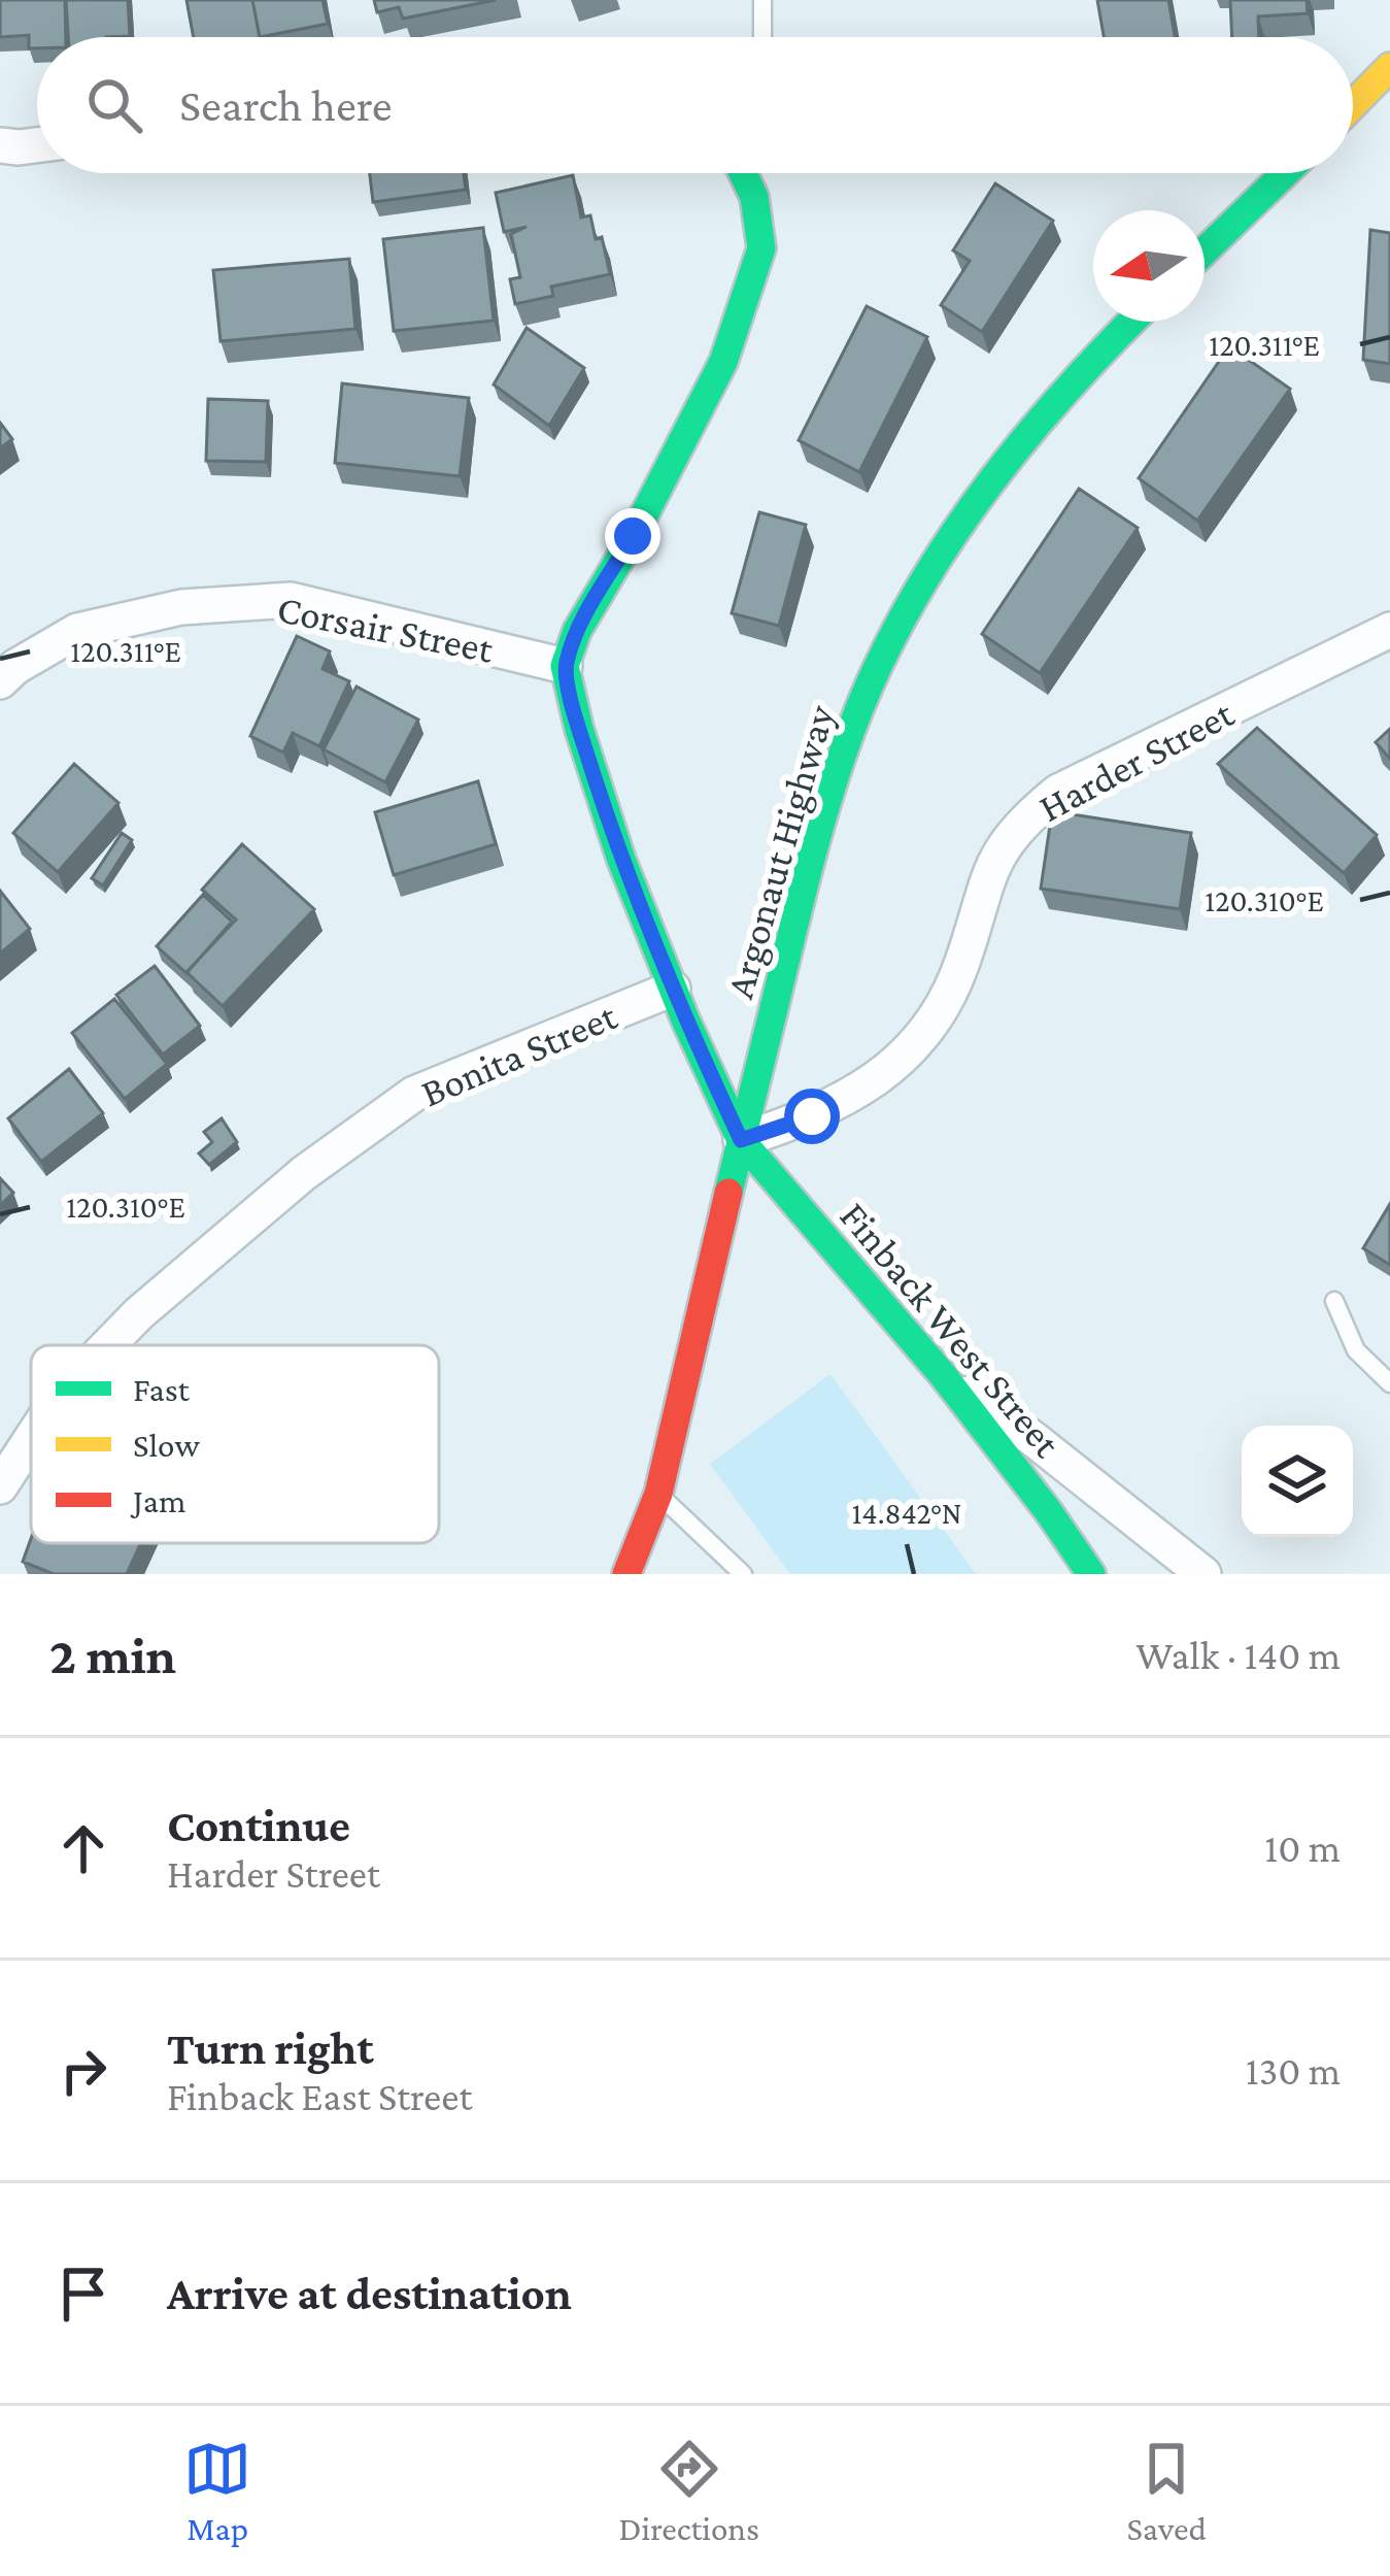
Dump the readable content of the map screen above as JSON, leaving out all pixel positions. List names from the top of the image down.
{
  "streets": {
    "street": [
      "Corsair Street",
      "Harder Street",
      "Argonaut Highway",
      "Bonita Street",
      "Finback West Street"
    ]
  },
  "crossings": [
    ["Corsair Street", "Finback West Street"],
    ["Harder Street", "Argonaut Highway"],
    ["Harder Street", "Finback West Street"],
    ["Argonaut Highway", "Finback West Street"],
    ["Bonita Street", "Finback West Street"]
  ],
  "legend": ["Fast", "Slow", "Jam"],
  "north": "left",
  "page": {
    "search": "Search here",
    "heading": ["2 min", "Walk · 140 m"],
    "list": [
      ["Continue", "Harder Street", "10 m"],
      ["Turn right", "Finback East Street", "130 m"],
      "Arrive at destination"
    ],
    "nav": ["Map", "Directions", "Saved"]
  },
  "coordinates": ["120.311°E", "120.310°E", "14.842°N"]
}
